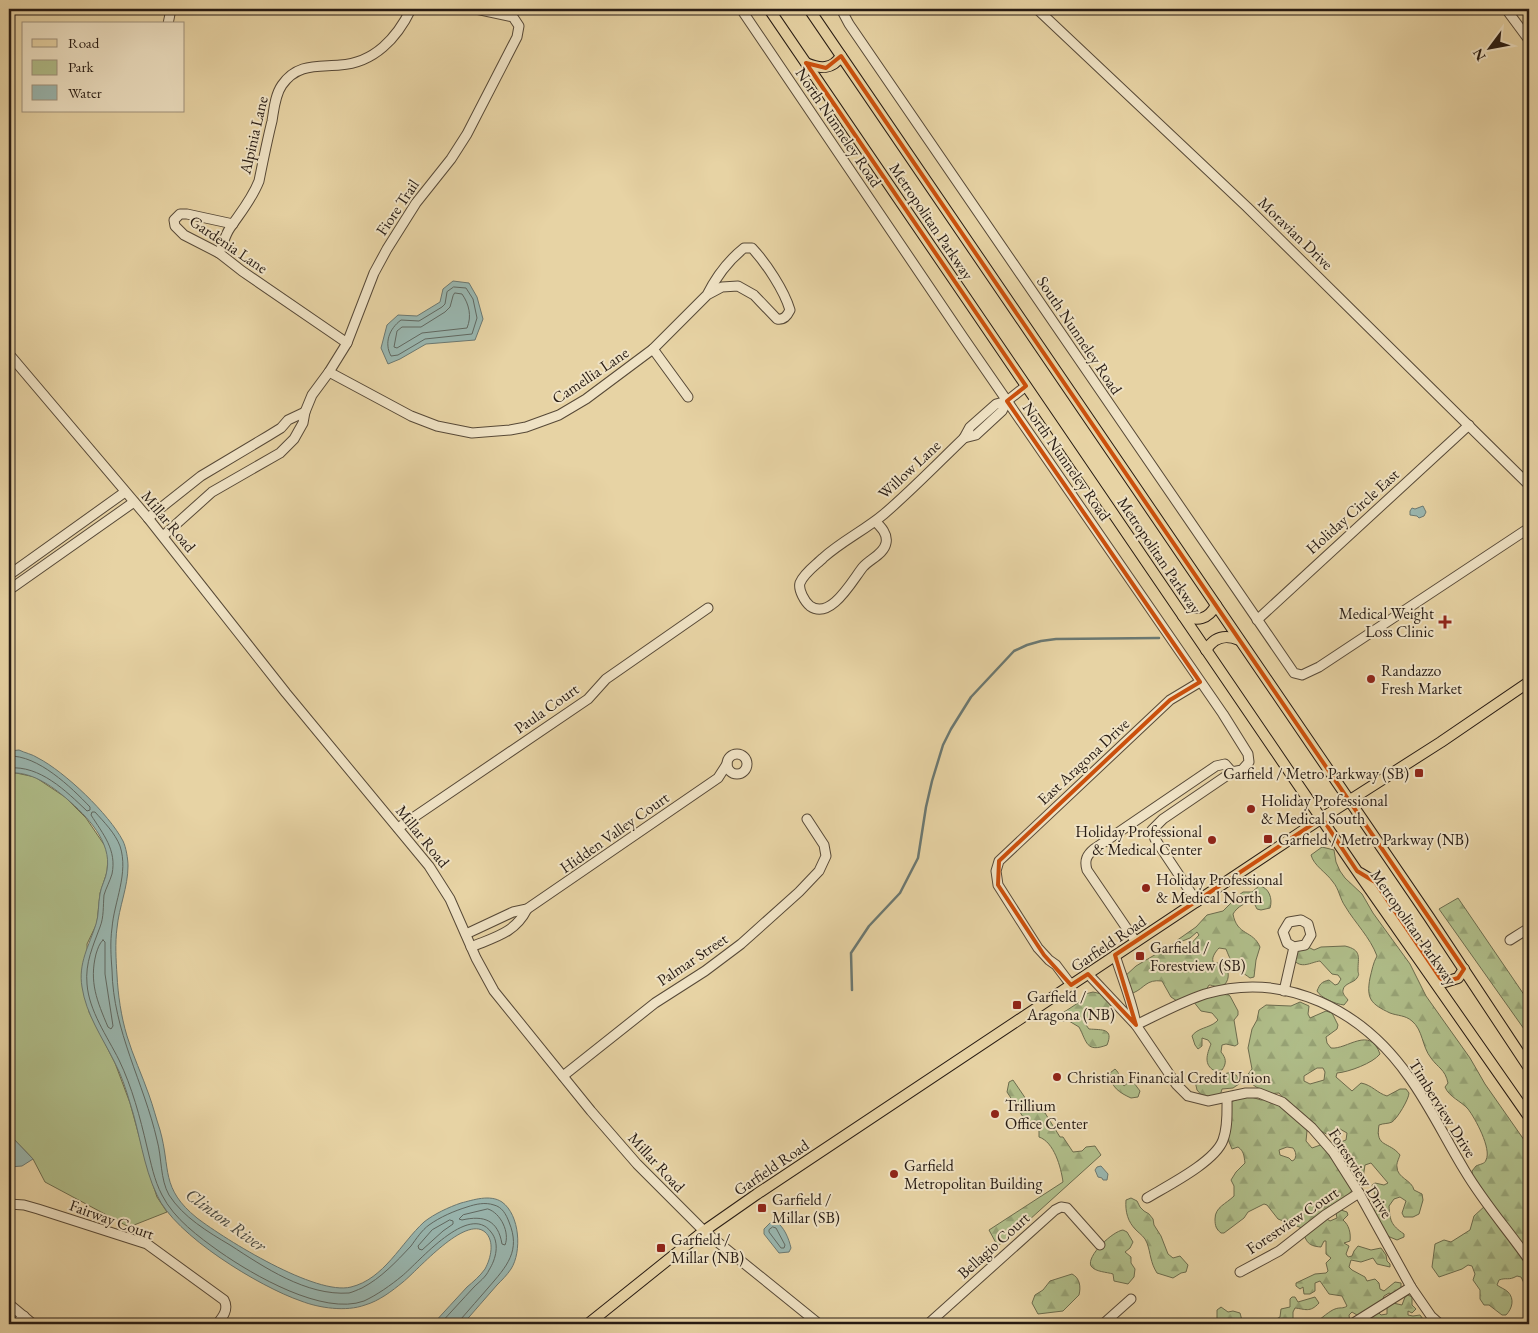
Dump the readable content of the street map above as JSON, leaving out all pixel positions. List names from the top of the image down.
{
  "streets": {
    "main road": ["Metropolitan Parkway", "Garfield Road"],
    "street": [
      "North Nunneley Road",
      "Alpinia Lane",
      "Fiore Trail",
      "Moravian Drive",
      "Gardenia Lane",
      "South Nunneley Road",
      "Camellia Lane",
      "Willow Lane",
      "Holiday Circle East",
      "Millar Road",
      "Paula Court",
      "East Aragona Drive",
      "Hidden Valley Court",
      "Palmar Street",
      "Timberview Drive",
      "Forestview Drive",
      "Fairway Court",
      "Forestview Court",
      "Bellagio Court"
    ]
  },
  "crossings": [
    ["North Nunneley Road", "Willow Lane"],
    ["North Nunneley Road", "East Aragona Drive"],
    ["North Nunneley Road", "Garfield Road"],
    ["Alpinia Lane", "Gardenia Lane"],
    ["Fiore Trail", "Gardenia Lane"],
    ["Fiore Trail", "Camellia Lane"],
    ["Fiore Trail", "Millar Road"],
    ["Metropolitan Parkway", "Willow Lane"],
    ["Metropolitan Parkway", "Garfield Road"],
    ["Moravian Drive", "Holiday Circle East"],
    ["South Nunneley Road", "Holiday Circle East"],
    ["Millar Road", "Paula Court"],
    ["Millar Road", "Hidden Valley Court"],
    ["Millar Road", "Garfield Road"],
    ["Millar Road", "Palmar Street"],
    ["East Aragona Drive", "Garfield Road"],
    ["Garfield Road", "Forestview Drive"],
    ["Timberview Drive", "Forestview Drive"],
    ["Forestview Drive", "Forestview Court"]
  ],
  "water": ["Clinton River"],
  "places": {
    "health": ["Medical Weight Loss Clinic"],
    "other": [
      "Randazzo Fresh Market",
      "Holiday Professional & Medical South",
      "Holiday Professional & Medical Center",
      "Holiday Professional & Medical North",
      "Christian Financial Credit Union",
      "Trillium Office Center",
      "Garfield Metropolitan Building"
    ],
    "transit": [
      "Garfield / Metro Parkway (SB)",
      "Garfield / Metro Parkway (NB)",
      "Garfield / Forestview (SB)",
      "Garfield / Aragona (NB)",
      "Garfield / Millar (SB)",
      "Garfield / Millar (NB)"
    ]
  },
  "legend": ["Road", "Park", "Water"],
  "north": "bottom left"
}
